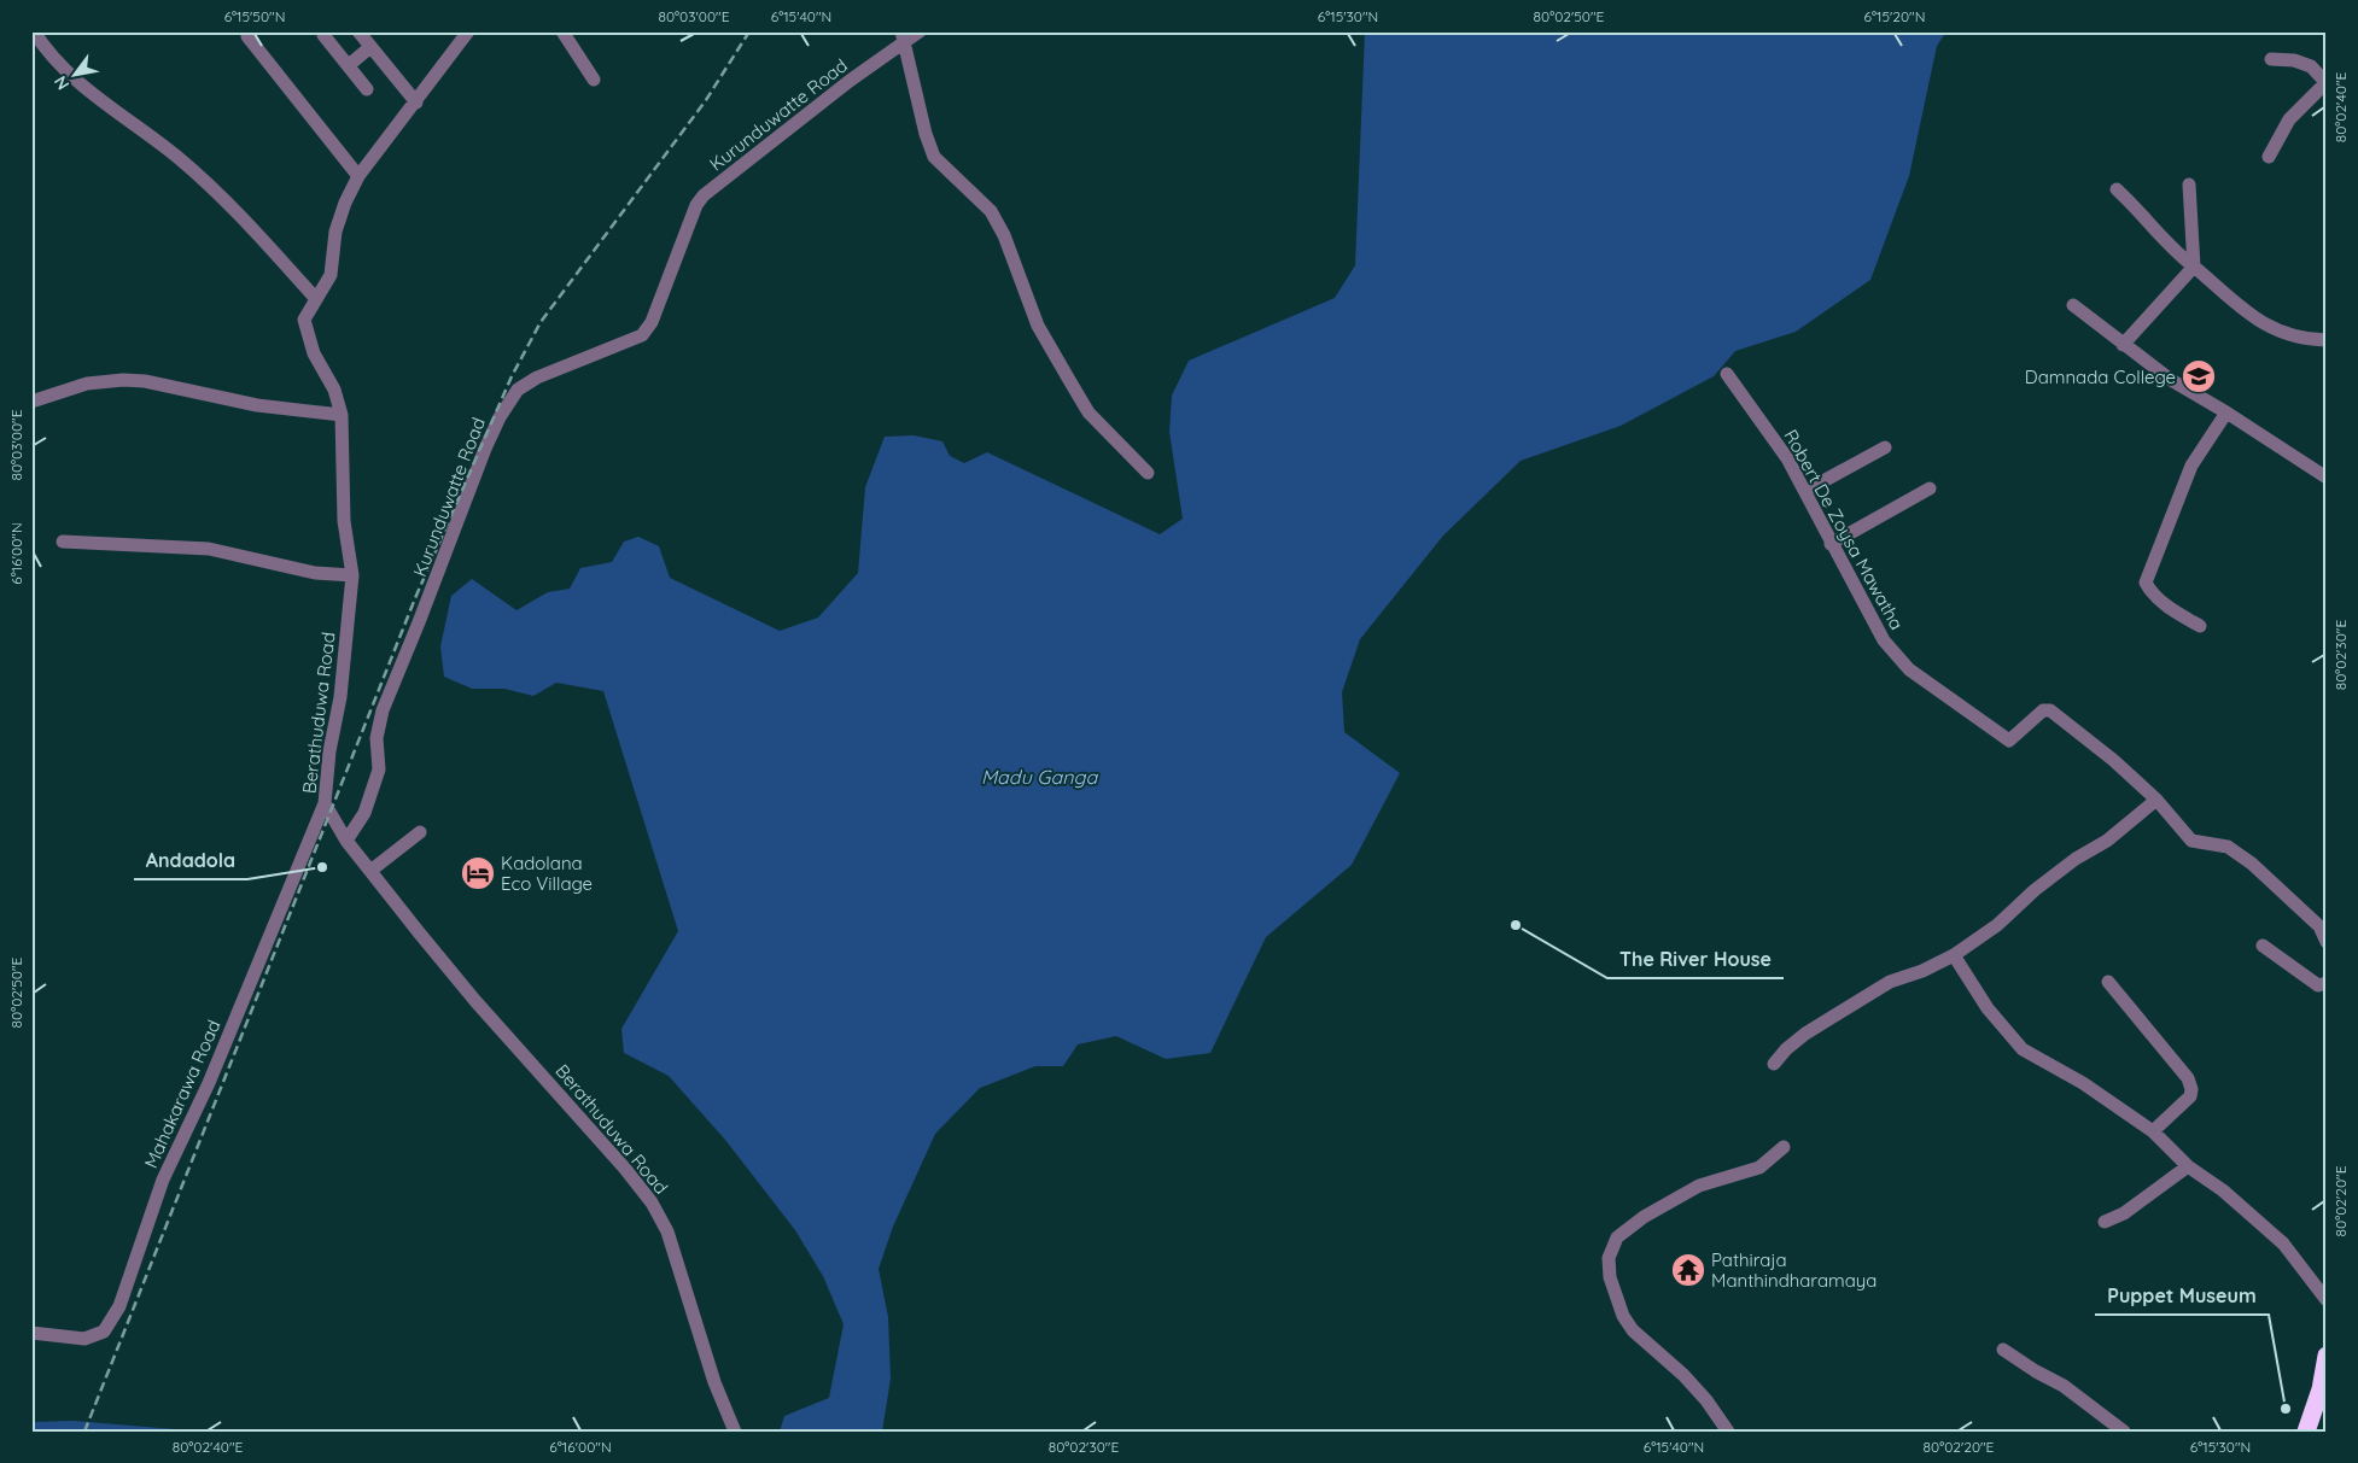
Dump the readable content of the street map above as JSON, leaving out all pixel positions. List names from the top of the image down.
{
  "streets": {
    "street": [
      "Kurunduwatte Road",
      "Robert De Zoysa Mawatha",
      "Berathuduwa Road",
      "Mahakarawa Road"
    ]
  },
  "crossings": [
    ["Kurunduwatte Road", "Berathuduwa Road"],
    ["Berathuduwa Road", "Mahakarawa Road"]
  ],
  "water": ["Madu Ganga"],
  "places": {
    "school or university": ["Damnada College"],
    "other": ["Andadola", "The River House", "Puppet Museum"],
    "hotel": ["Kadolana Eco Village"],
    "temple": ["Pathiraja Manthindharamaya"]
  },
  "north": "bottom left",
  "coordinates": [
    "6°15'50\"N",
    "80°03'00\"E",
    "6°15'40\"N",
    "6°15'30\"N",
    "80°02'50\"E",
    "6°15'20\"N",
    "80°02'40\"E",
    "6°16'00\"N",
    "80°02'30\"E",
    "80°02'20\"E"
  ]
}
